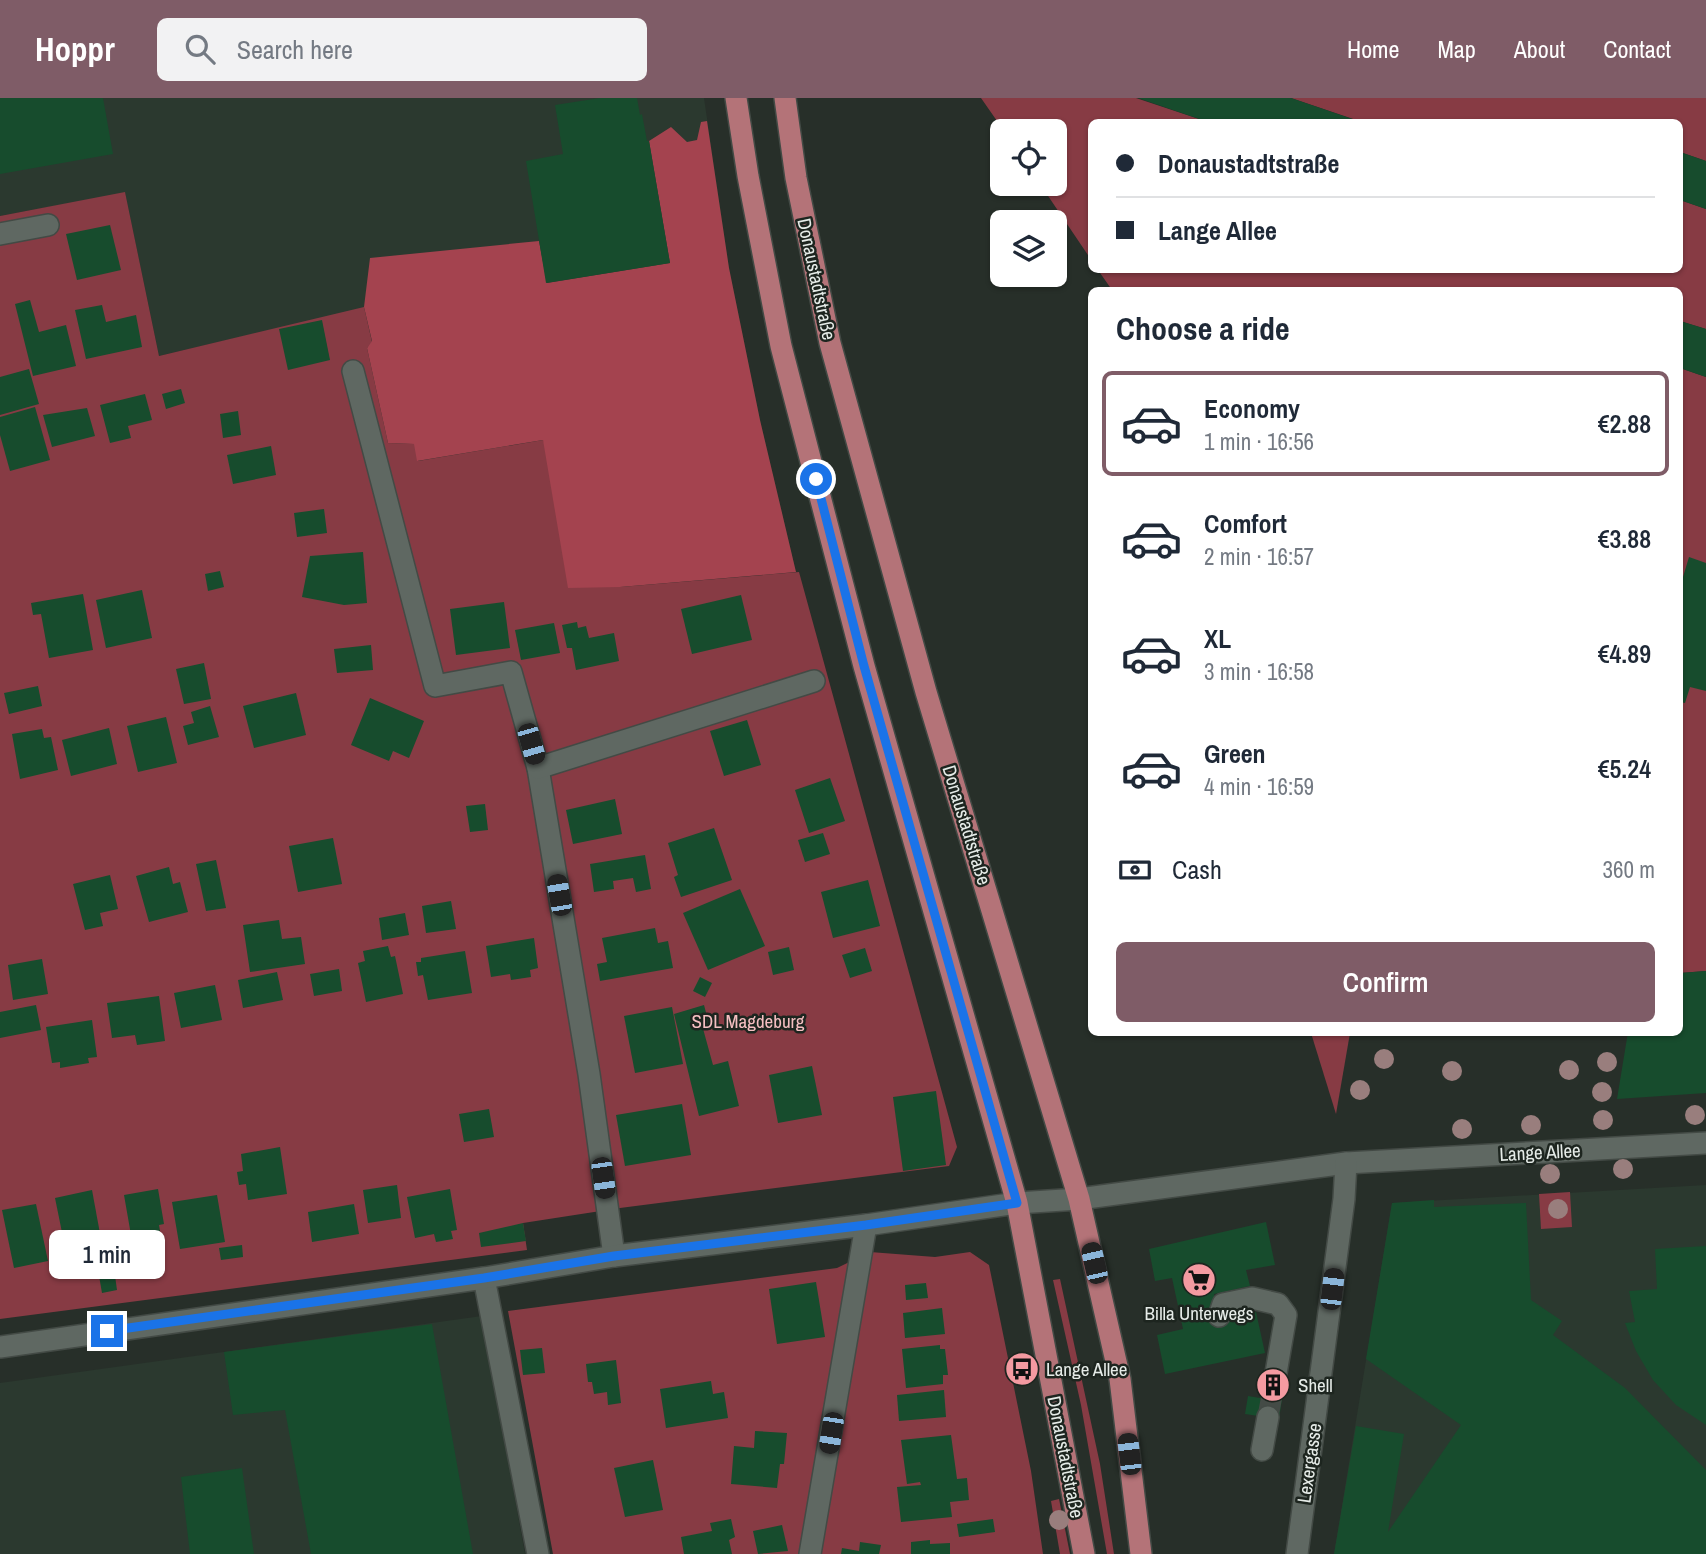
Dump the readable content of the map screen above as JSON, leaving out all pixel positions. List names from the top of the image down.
{
  "streets": {
    "main road": ["Donaustadtstraße"],
    "street": ["Lange Allee", "Lexergasse"]
  },
  "crossings": [
    ["Donaustadtstraße", "Lange Allee"],
    ["Lange Allee", "Lexergasse"]
  ],
  "parks": ["SDL Magdeburg"],
  "places": {
    "supermarket": ["Billa Unterwegs"],
    "bus stop": ["Lange Allee"],
    "building": ["Shell"]
  },
  "page": {
    "header": "Hoppr",
    "search": "Search here",
    "nav": [
      "Home",
      "Map",
      "About",
      "Contact"
    ],
    "banner": ["Donaustadtstraße", "Lange Allee"],
    "heading": "Choose a ride",
    "list": [
      {
        "name": "Economy",
        "note": "1 min · 16:56",
        "value": "€2.88"
      },
      {
        "name": "Comfort",
        "note": "2 min · 16:57",
        "value": "€3.88"
      },
      {
        "name": "XL",
        "note": "3 min · 16:58",
        "value": "€4.89"
      },
      {
        "name": "Green",
        "note": "4 min · 16:59",
        "value": "€5.24"
      }
    ],
    "pay": ["Cash", "360 m"],
    "buttons": "Confirm",
    "bubble": "1 min"
  }
}
